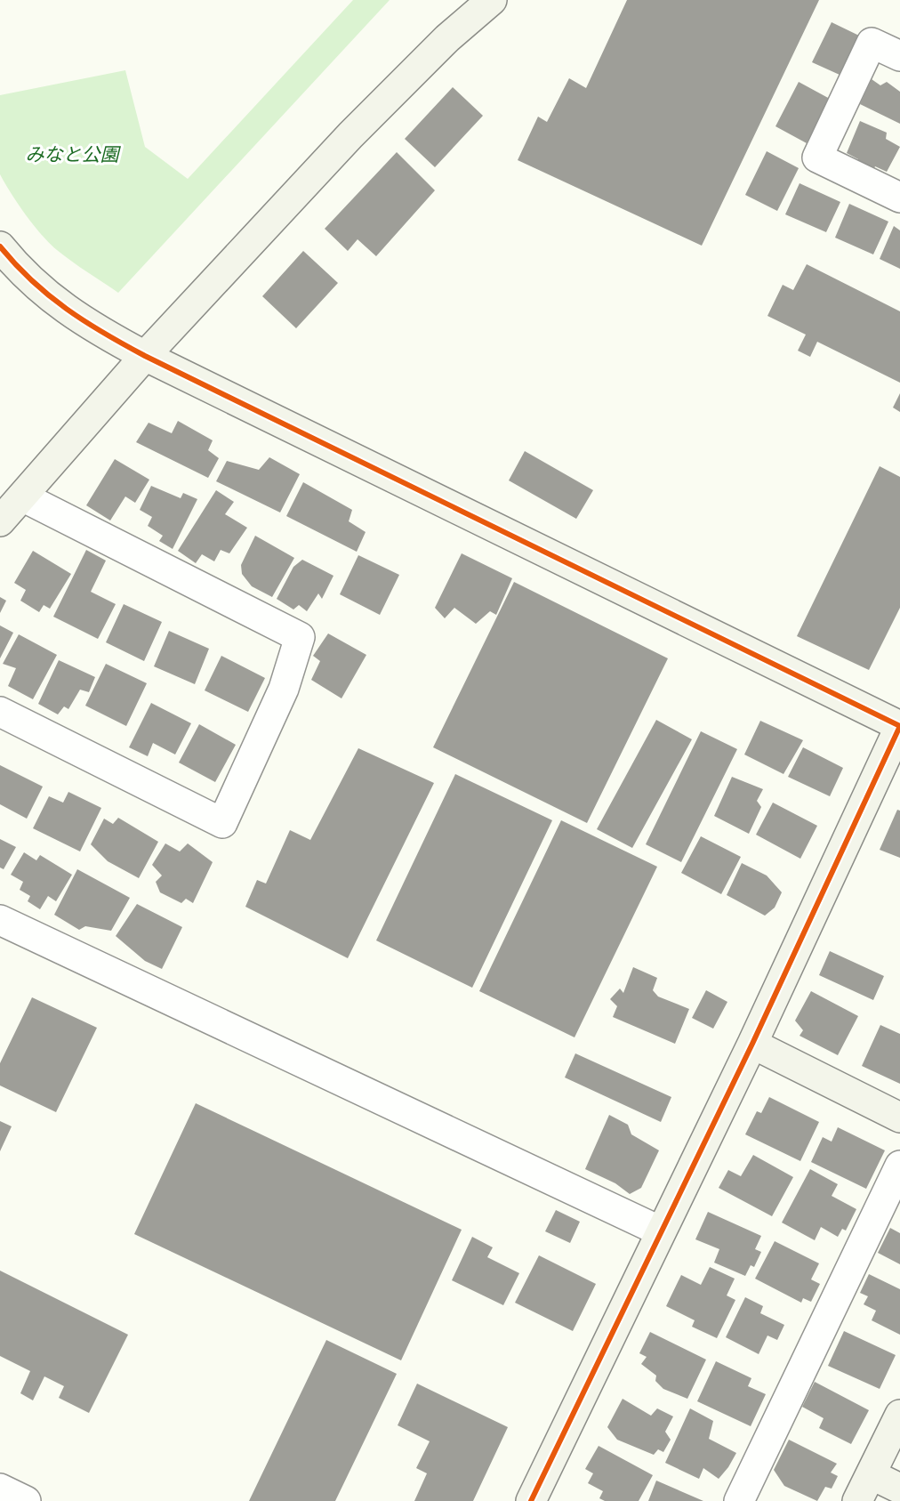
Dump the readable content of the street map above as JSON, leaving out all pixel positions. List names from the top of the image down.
{
  "parks": ["みなと公園"]
}
